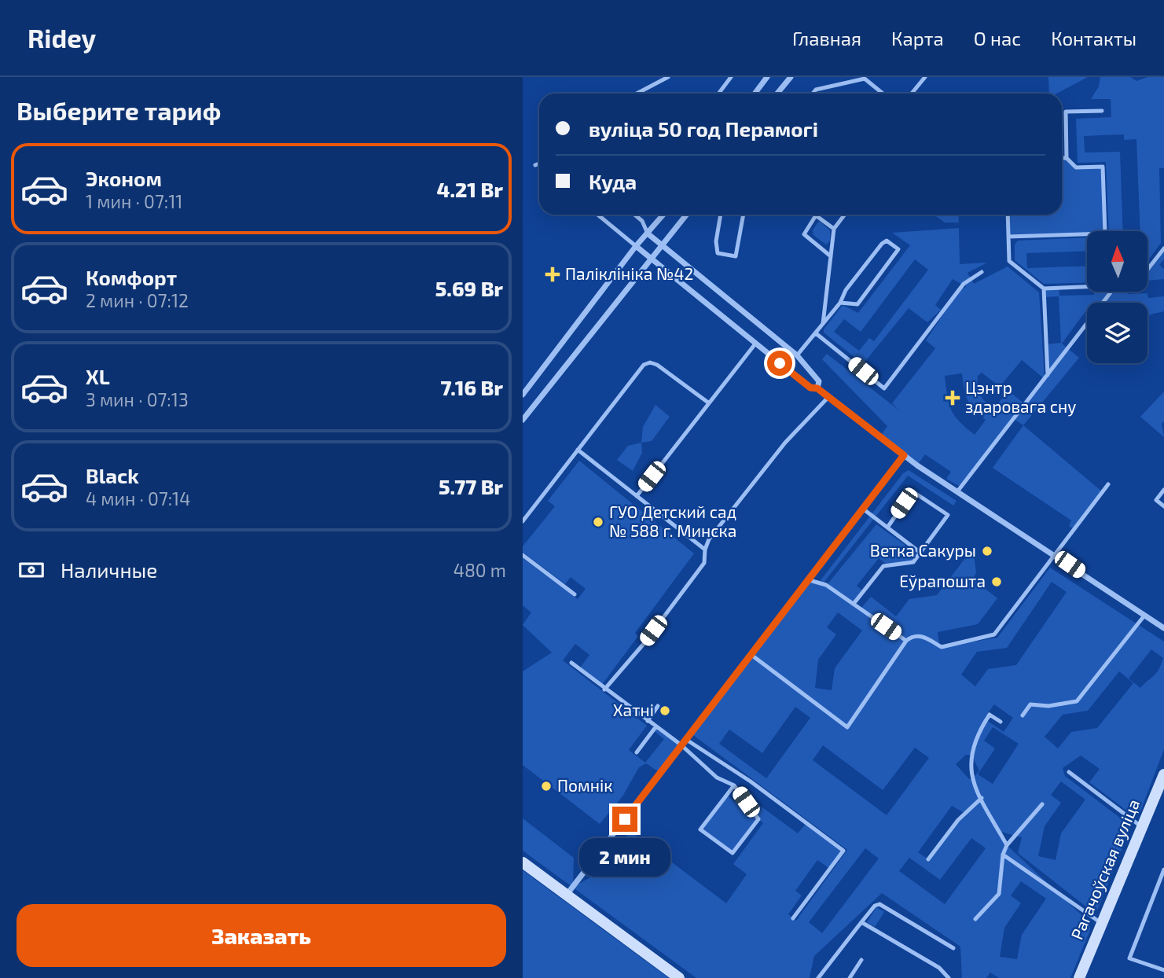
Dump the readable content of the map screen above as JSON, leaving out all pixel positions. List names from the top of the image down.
{
  "streets": {
    "street": ["Рагачоўская вуліца"]
  },
  "places": {
    "health": ["Паліклініка №42", "Цэнтр здаровага сну"],
    "other": [
      "ГУО Детский сад № 588 г. Минска",
      "Ветка Сакуры",
      "Еўрапошта",
      "Хатні",
      "Помнік"
    ]
  },
  "north": "top",
  "page": {
    "header": "Ridey",
    "nav": [
      "Главная",
      "Карта",
      "О нас",
      "Контакты"
    ],
    "heading": "Выберите тариф",
    "banner": ["вуліца 50 год Перамогі", "Куда"],
    "list": [
      {
        "name": "Эконом",
        "note": "1 мин · 07:11",
        "value": "4.21 Br"
      },
      {
        "name": "Комфорт",
        "note": "2 мин · 07:12",
        "value": "5.69 Br"
      },
      {
        "name": "XL",
        "note": "3 мин · 07:13",
        "value": "7.16 Br"
      },
      {
        "name": "Black",
        "note": "4 мин · 07:14",
        "value": "5.77 Br"
      }
    ],
    "pay": ["Наличные", "480 m"],
    "bubble": "2 мин",
    "buttons": "Заказать"
  }
}
